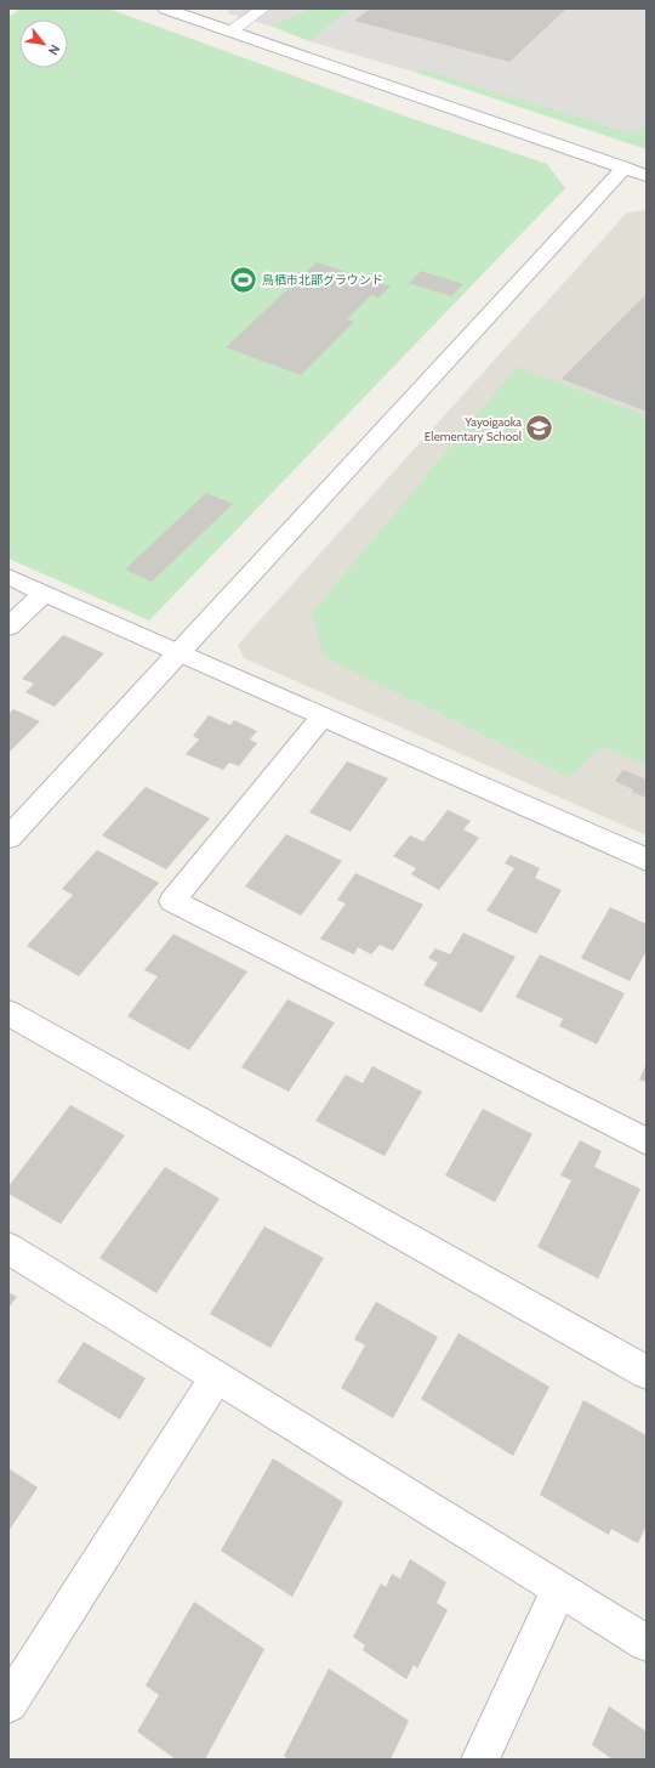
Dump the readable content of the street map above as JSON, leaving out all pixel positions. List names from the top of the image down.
{
  "places": {
    "sports": ["鳥栖市北部グラウンド"],
    "school or university": ["Yayoigaoka Elementary School"]
  },
  "north": "bottom right"
}
